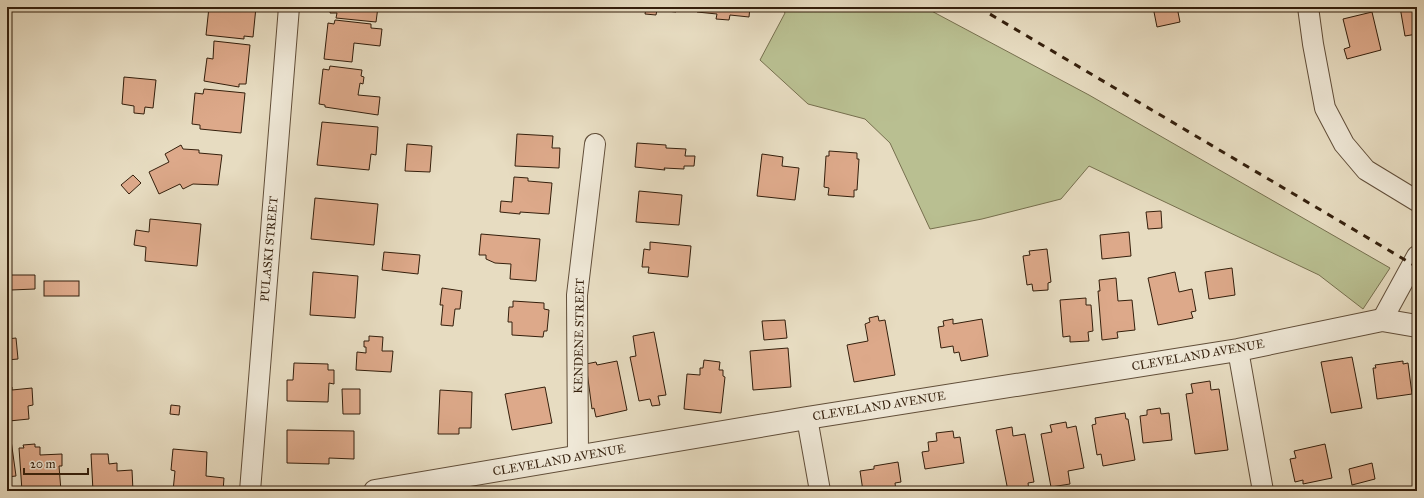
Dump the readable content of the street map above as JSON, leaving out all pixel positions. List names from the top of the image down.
{
  "streets": {
    "street": ["PULASKI STREET", "KENDENE STREET", "CLEVELAND AVENUE"]
  },
  "crossings": [
    ["KENDENE STREET", "CLEVELAND AVENUE"]
  ],
  "scale_bar": "20 m"
}
